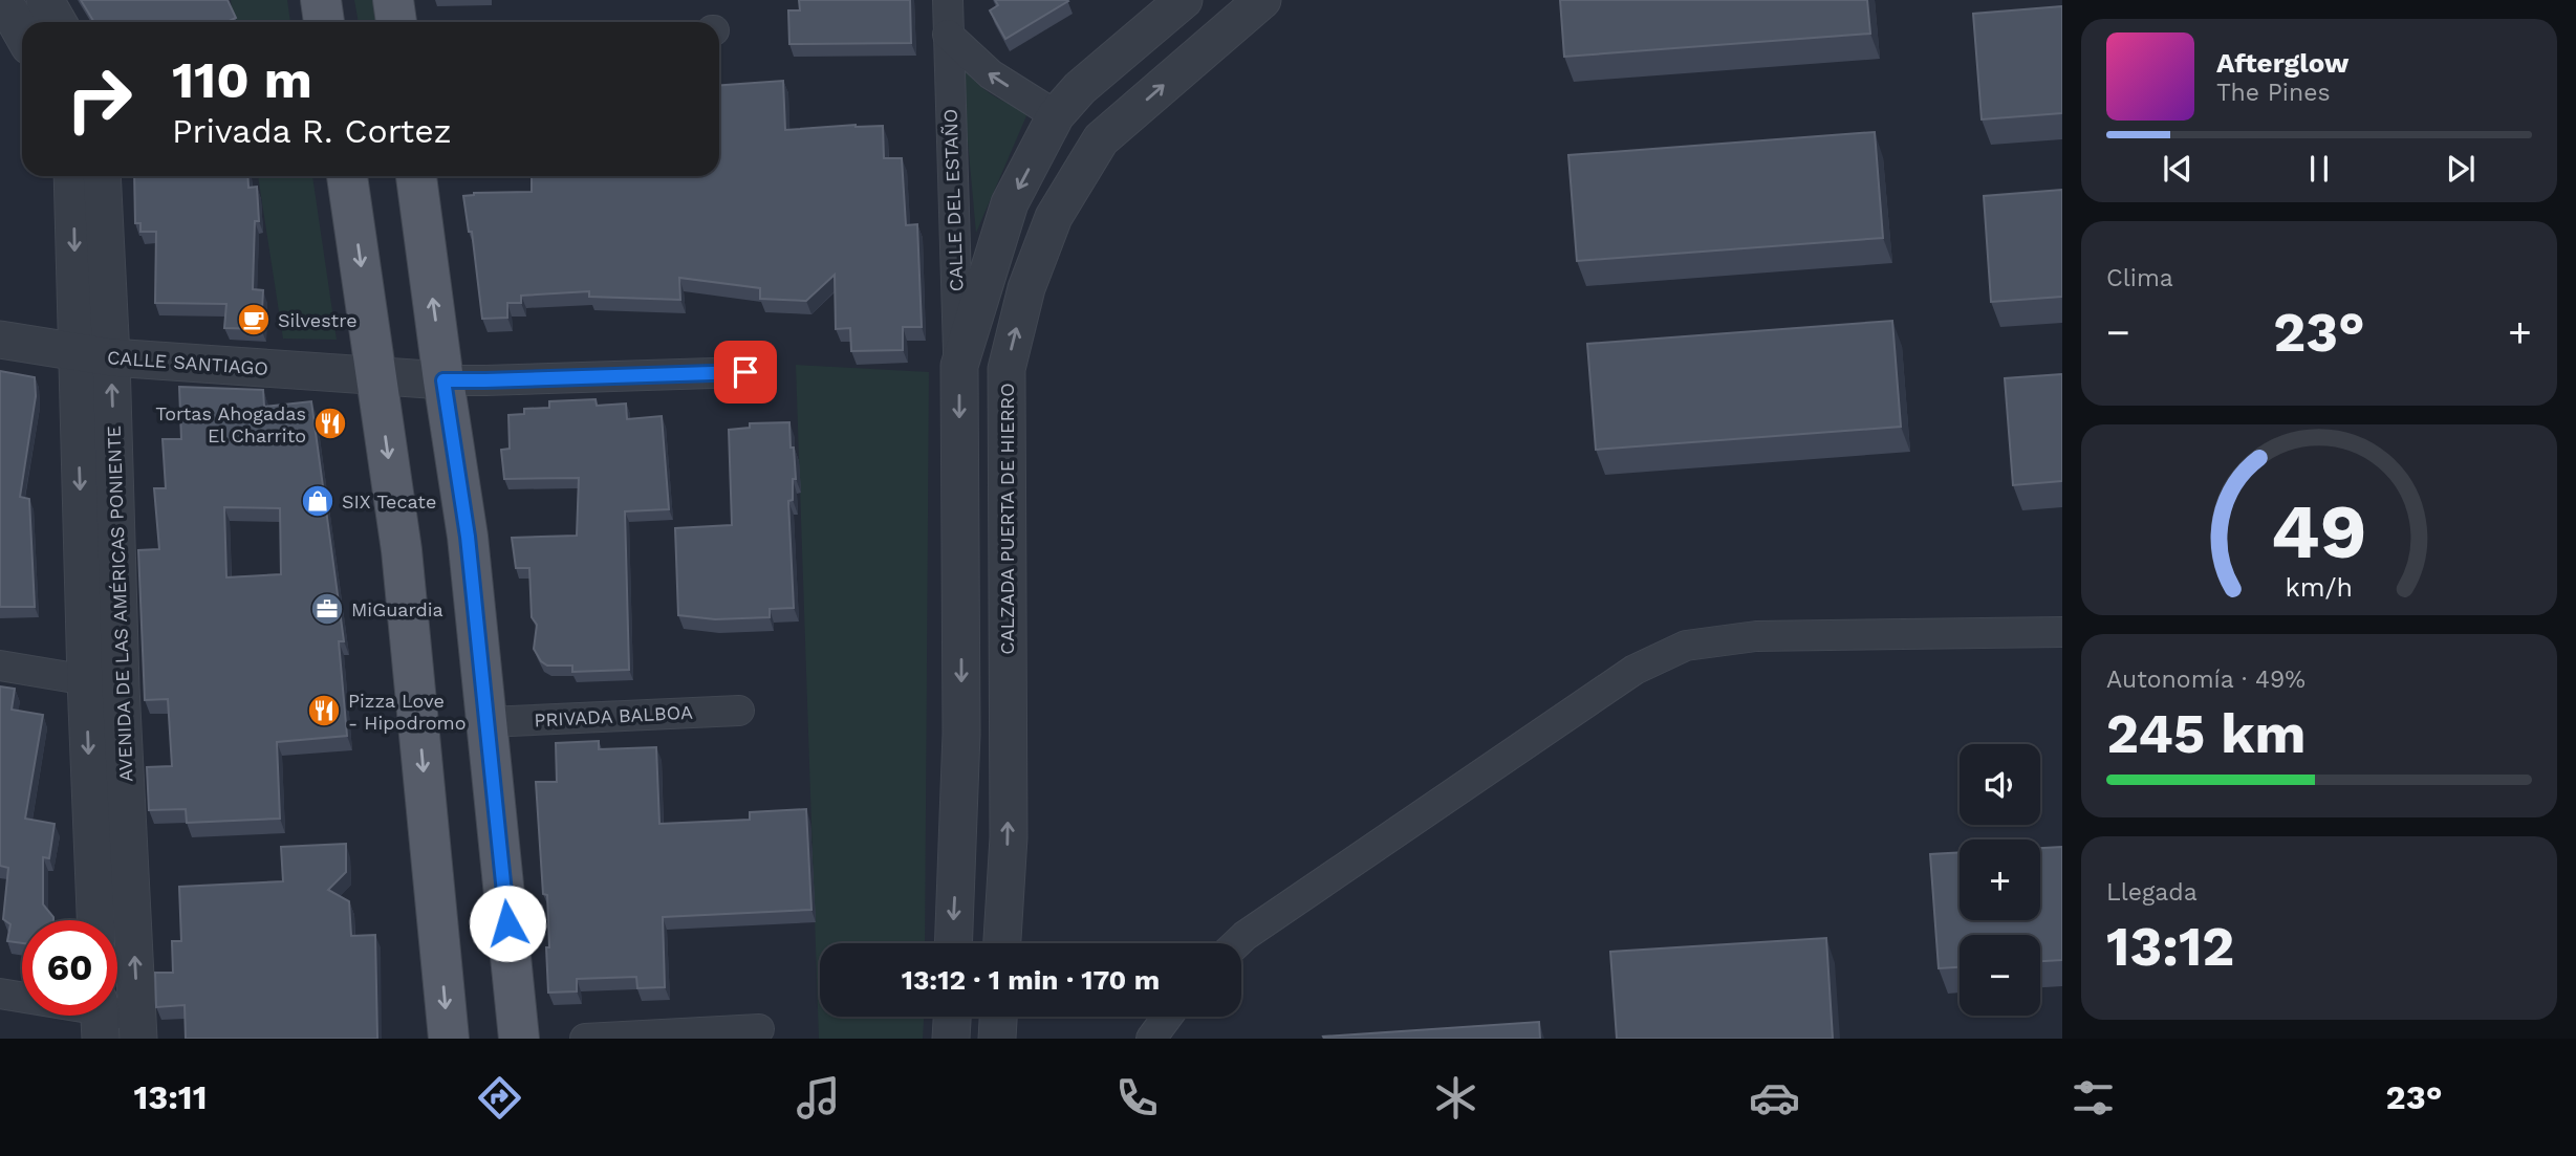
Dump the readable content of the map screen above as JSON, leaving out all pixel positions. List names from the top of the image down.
{
  "streets": {
    "street": [
      "CALLE DEL ESTAÑO",
      "CALLE SANTIAGO",
      "CALZADA PUERTA DE HIERRO",
      "AVENIDA DE LAS AMÉRICAS PONIENTE",
      "PRIVADA BALBOA"
    ]
  },
  "crossings": [
    ["CALLE SANTIAGO", "AVENIDA DE LAS AMÉRICAS PONIENTE"]
  ],
  "places": {
    "cafe": ["Silvestre"],
    "restaurant": ["Tortas Ahogadas El Charrito", "Pizza Love - Hipodromo"],
    "shop": ["SIX Tecate"],
    "office": ["MiGuardia"]
  },
  "page": {
    "turn": ["110 m", "Privada R. Cortez"],
    "song": ["Afterglow", "The Pines"],
    "tile": [
      "Clima",
      ["Autonomía · 49%", "245 km"],
      ["Llegada", "13:12"]
    ],
    "heat": ["−", "23°", "+"],
    "map_buttons": ["+", "−"],
    "limit": "60",
    "trip": "13:12 · 1 min · 170 m",
    "tabs": ["13:11", "23°"],
    "gauge": ["49", "km/h"]
  }
}
